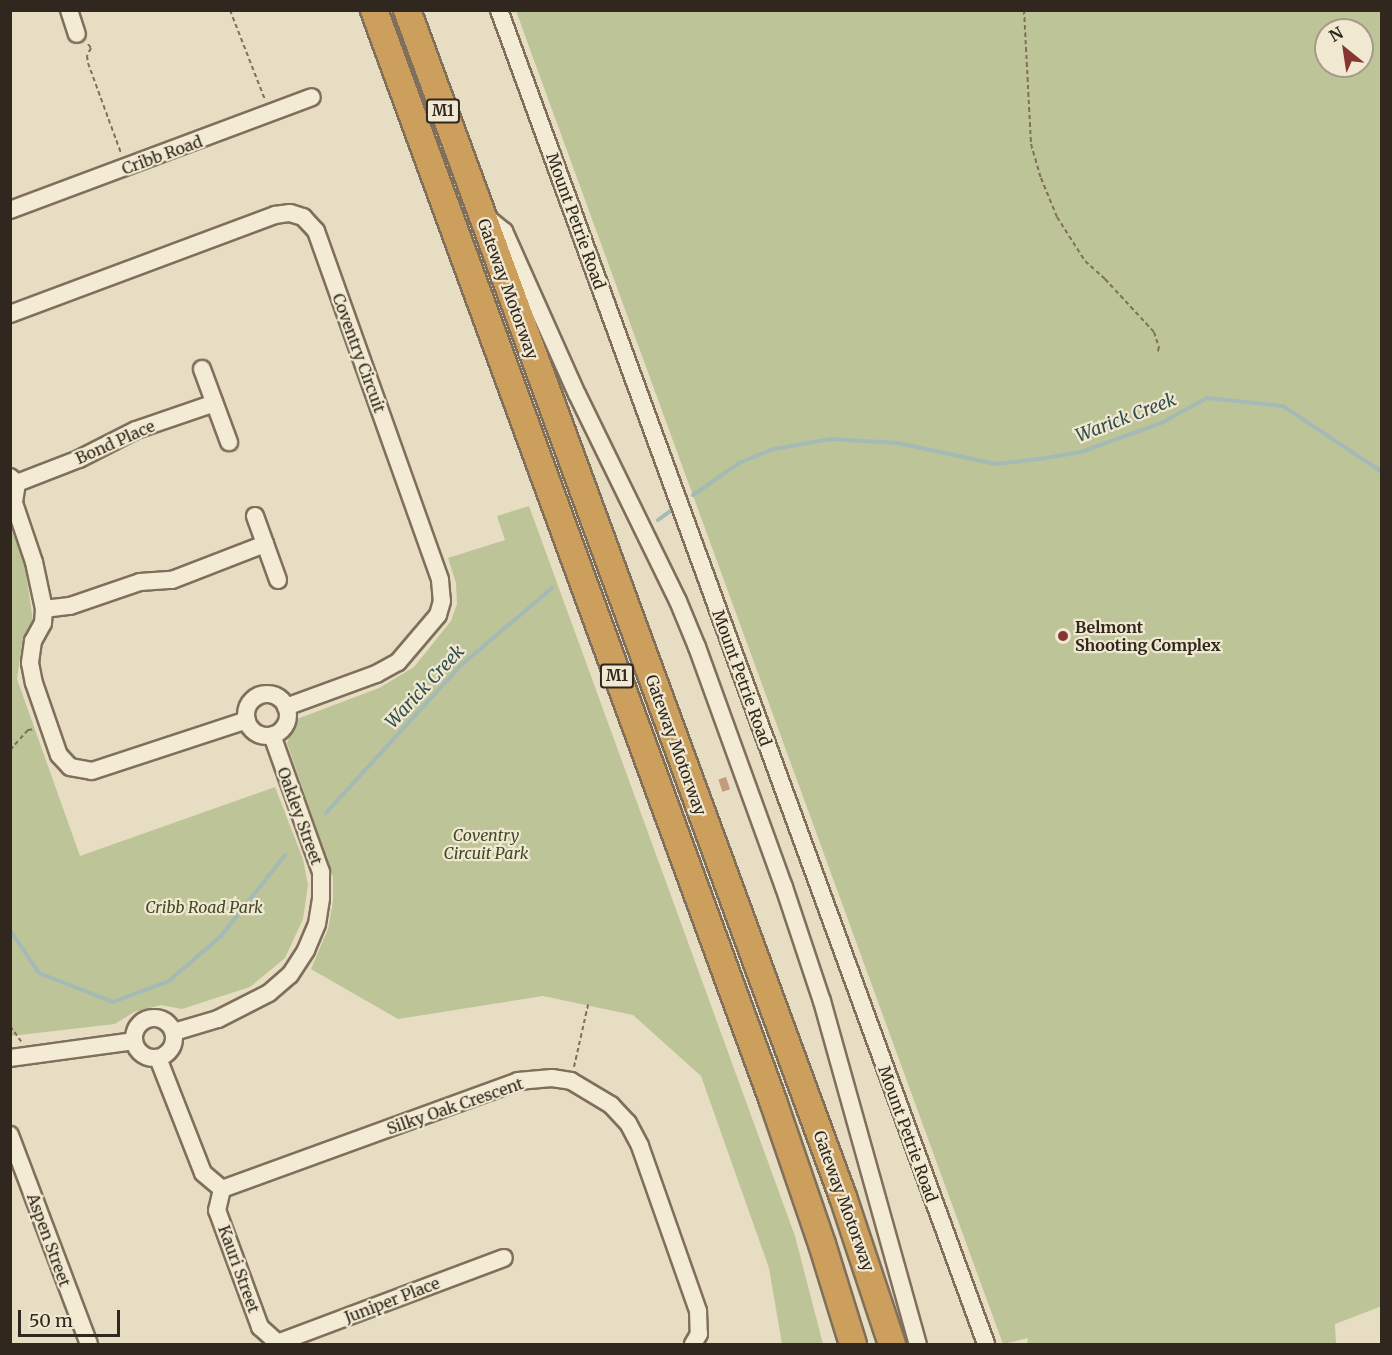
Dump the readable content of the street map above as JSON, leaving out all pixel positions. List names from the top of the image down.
{
  "streets": {
    "highway": ["M1", "Gateway Motorway"],
    "street": [
      "Cribb Road",
      "Mount Petrie Road",
      "Coventry Circuit",
      "Bond Place",
      "Oakley Street",
      "Silky Oak Crescent",
      "Aspen Street",
      "Kauri Street",
      "Juniper Place"
    ]
  },
  "crossings": [
    ["Coventry Circuit", "Oakley Street"],
    ["Silky Oak Crescent", "Kauri Street"],
    ["Kauri Street", "Juniper Place"]
  ],
  "water": ["Warick Creek"],
  "parks": ["Coventry Circuit Park", "Cribb Road Park"],
  "places": ["Belmont Shooting Complex"],
  "scale_bar": "50 m",
  "north": "top left"
}
